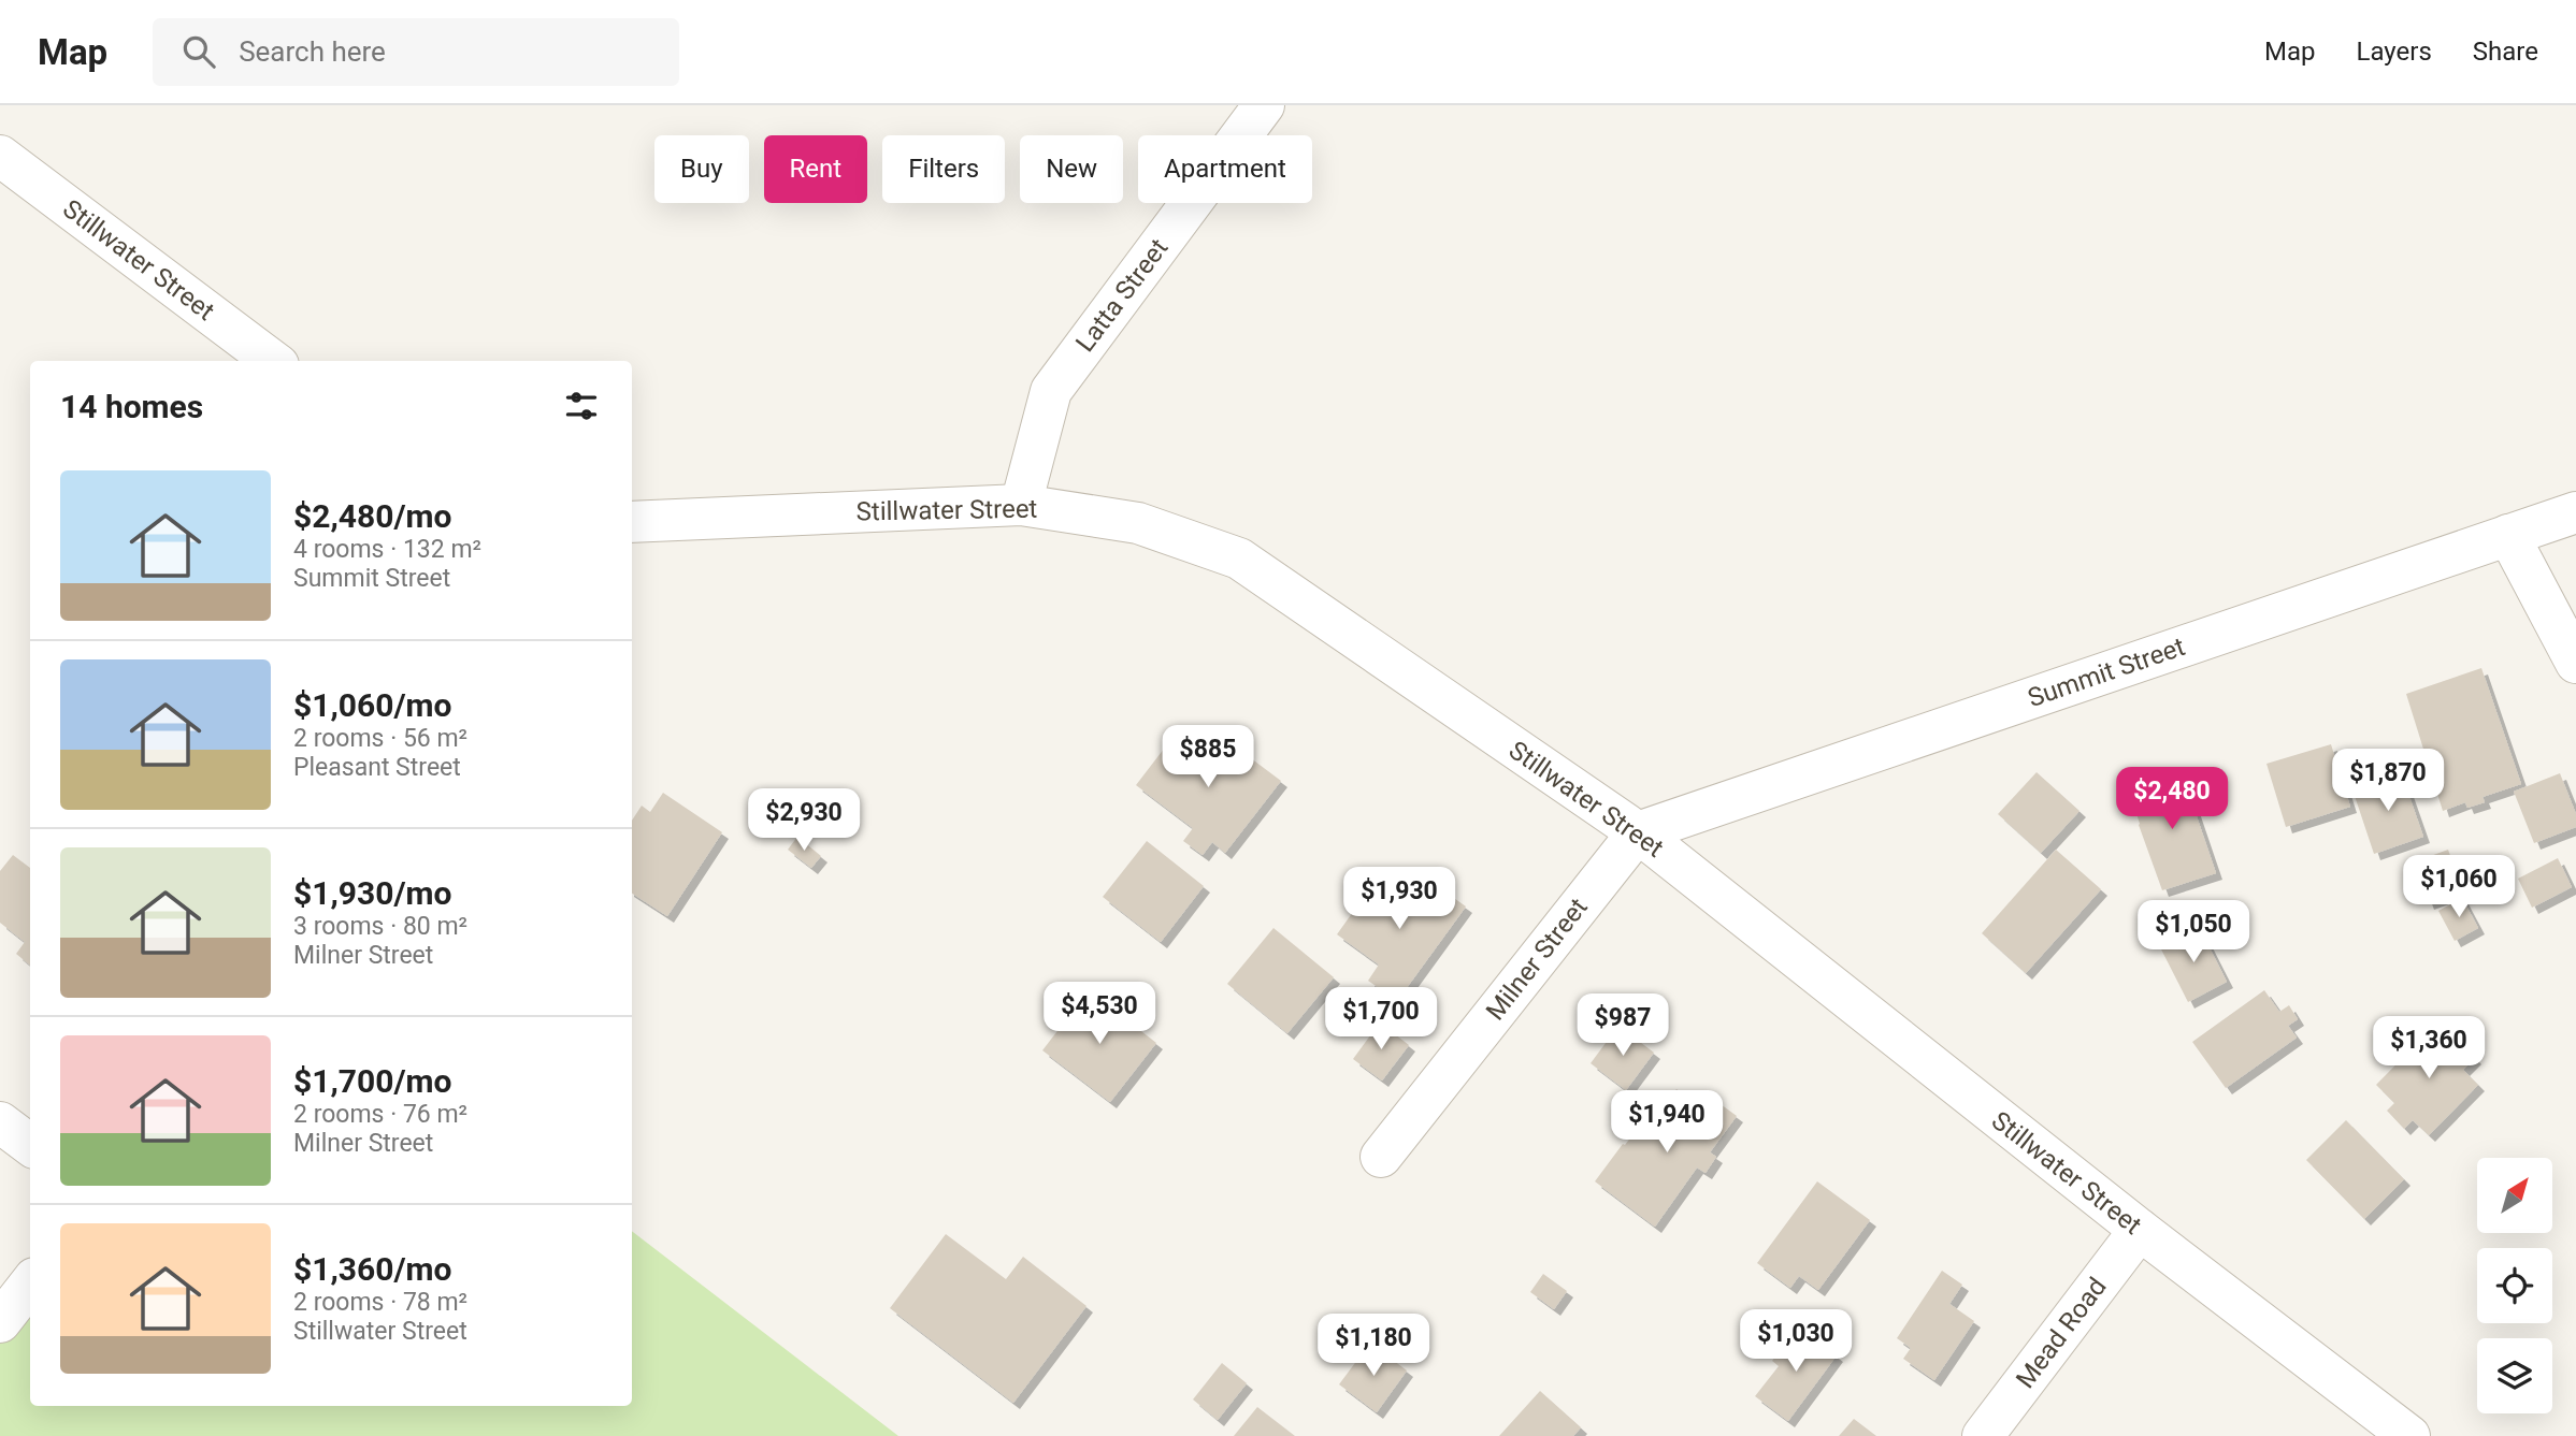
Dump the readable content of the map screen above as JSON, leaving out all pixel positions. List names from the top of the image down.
{
  "streets": {
    "street": [
      "Stillwater Street",
      "Latta Street",
      "Summit Street",
      "Milner Street",
      "Mead Road"
    ]
  },
  "crossings": [
    ["Stillwater Street", "Latta Street"],
    ["Stillwater Street", "Summit Street"],
    ["Stillwater Street", "Milner Street"],
    ["Stillwater Street", "Mead Road"],
    ["Summit Street", "Milner Street"]
  ],
  "north": "top right",
  "page": {
    "header": "Map",
    "search": "Search here",
    "nav": ["Map", "Layers", "Share"],
    "chip": [
      "Buy",
      "Rent",
      "Filters",
      "New",
      "Apartment"
    ],
    "heading": "14 homes",
    "list": [
      {
        "name": "$2,480/mo",
        "note": "4 rooms · 132 m² · Summit Street"
      },
      {
        "name": "$1,060/mo",
        "note": "2 rooms · 56 m² · Pleasant Street"
      },
      {
        "name": "$1,930/mo",
        "note": "3 rooms · 80 m² · Milner Street"
      },
      {
        "name": "$1,700/mo",
        "note": "2 rooms · 76 m² · Milner Street"
      },
      {
        "name": "$1,360/mo",
        "note": "2 rooms · 78 m² · Stillwater Street"
      }
    ],
    "price": [
      "$885",
      "$1,870",
      "$2,480",
      "$2,930",
      "$1,060",
      "$1,930",
      "$1,050",
      "$4,530",
      "$1,700",
      "$987",
      "$1,360",
      "$1,940",
      "$1,030",
      "$1,180"
    ]
  }
}
